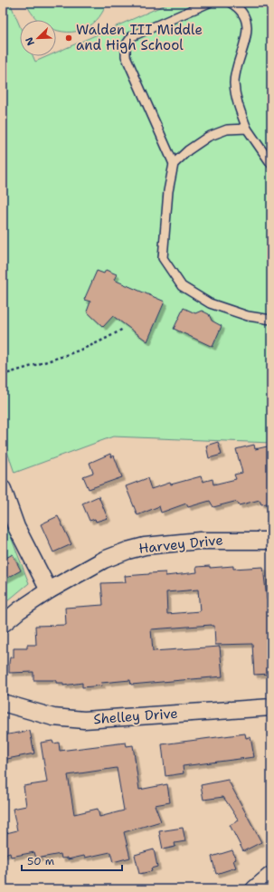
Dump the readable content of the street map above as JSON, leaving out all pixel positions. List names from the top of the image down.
{
  "streets": {
    "street": ["Harvey Drive", "Shelley Drive"]
  },
  "places": ["Walden III Middle and High School"],
  "scale_bar": "50 m",
  "north": "bottom left"
}
